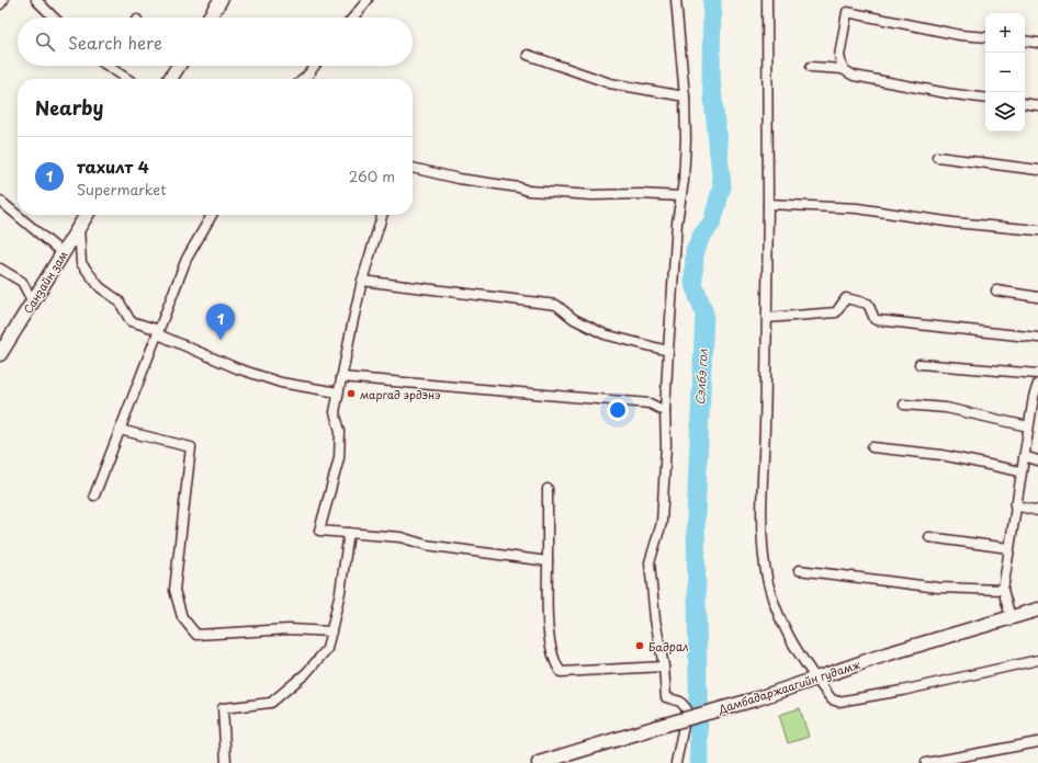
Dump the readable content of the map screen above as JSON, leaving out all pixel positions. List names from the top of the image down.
{
  "streets": {
    "main road": ["Санзайн зам", "Дамбадаржаагийн гудамж"]
  },
  "water": ["Сэлбэ гол"],
  "places": ["маргад эрдэнэ", "Бадрал"],
  "page": {
    "map_buttons": ["+", "−"],
    "search": "Search here",
    "heading": "Nearby",
    "list": [
      {
        "mark": "1",
        "name": "тахилт 4",
        "note": "Supermarket",
        "value": "260 m"
      }
    ],
    "pins": "1"
  }
}
